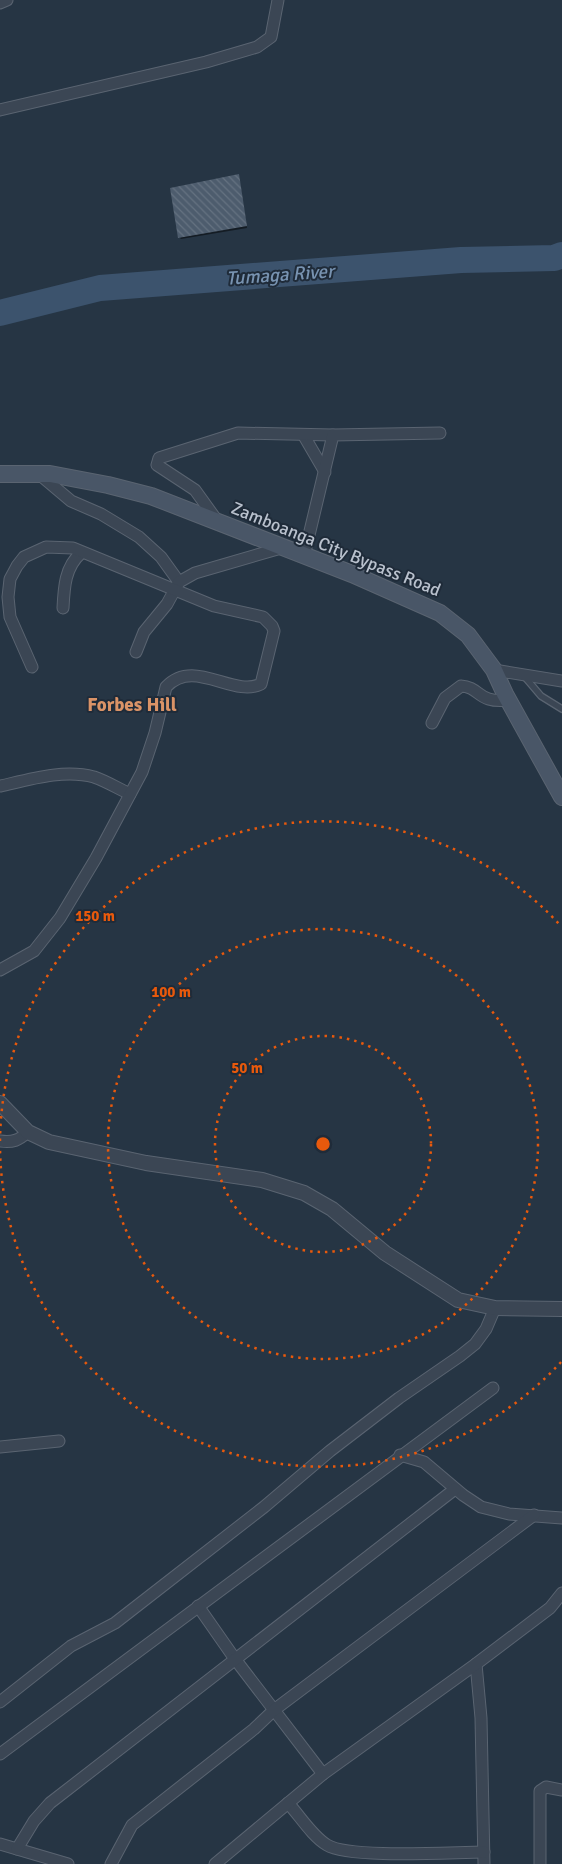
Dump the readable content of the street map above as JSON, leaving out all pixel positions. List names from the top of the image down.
{
  "streets": {
    "main road": ["Zamboanga City Bypass Road"]
  },
  "districts": ["Forbes Hill"],
  "water": ["Tumaga River"],
  "rings": ["150 m", "100 m", "50 m"]
}
